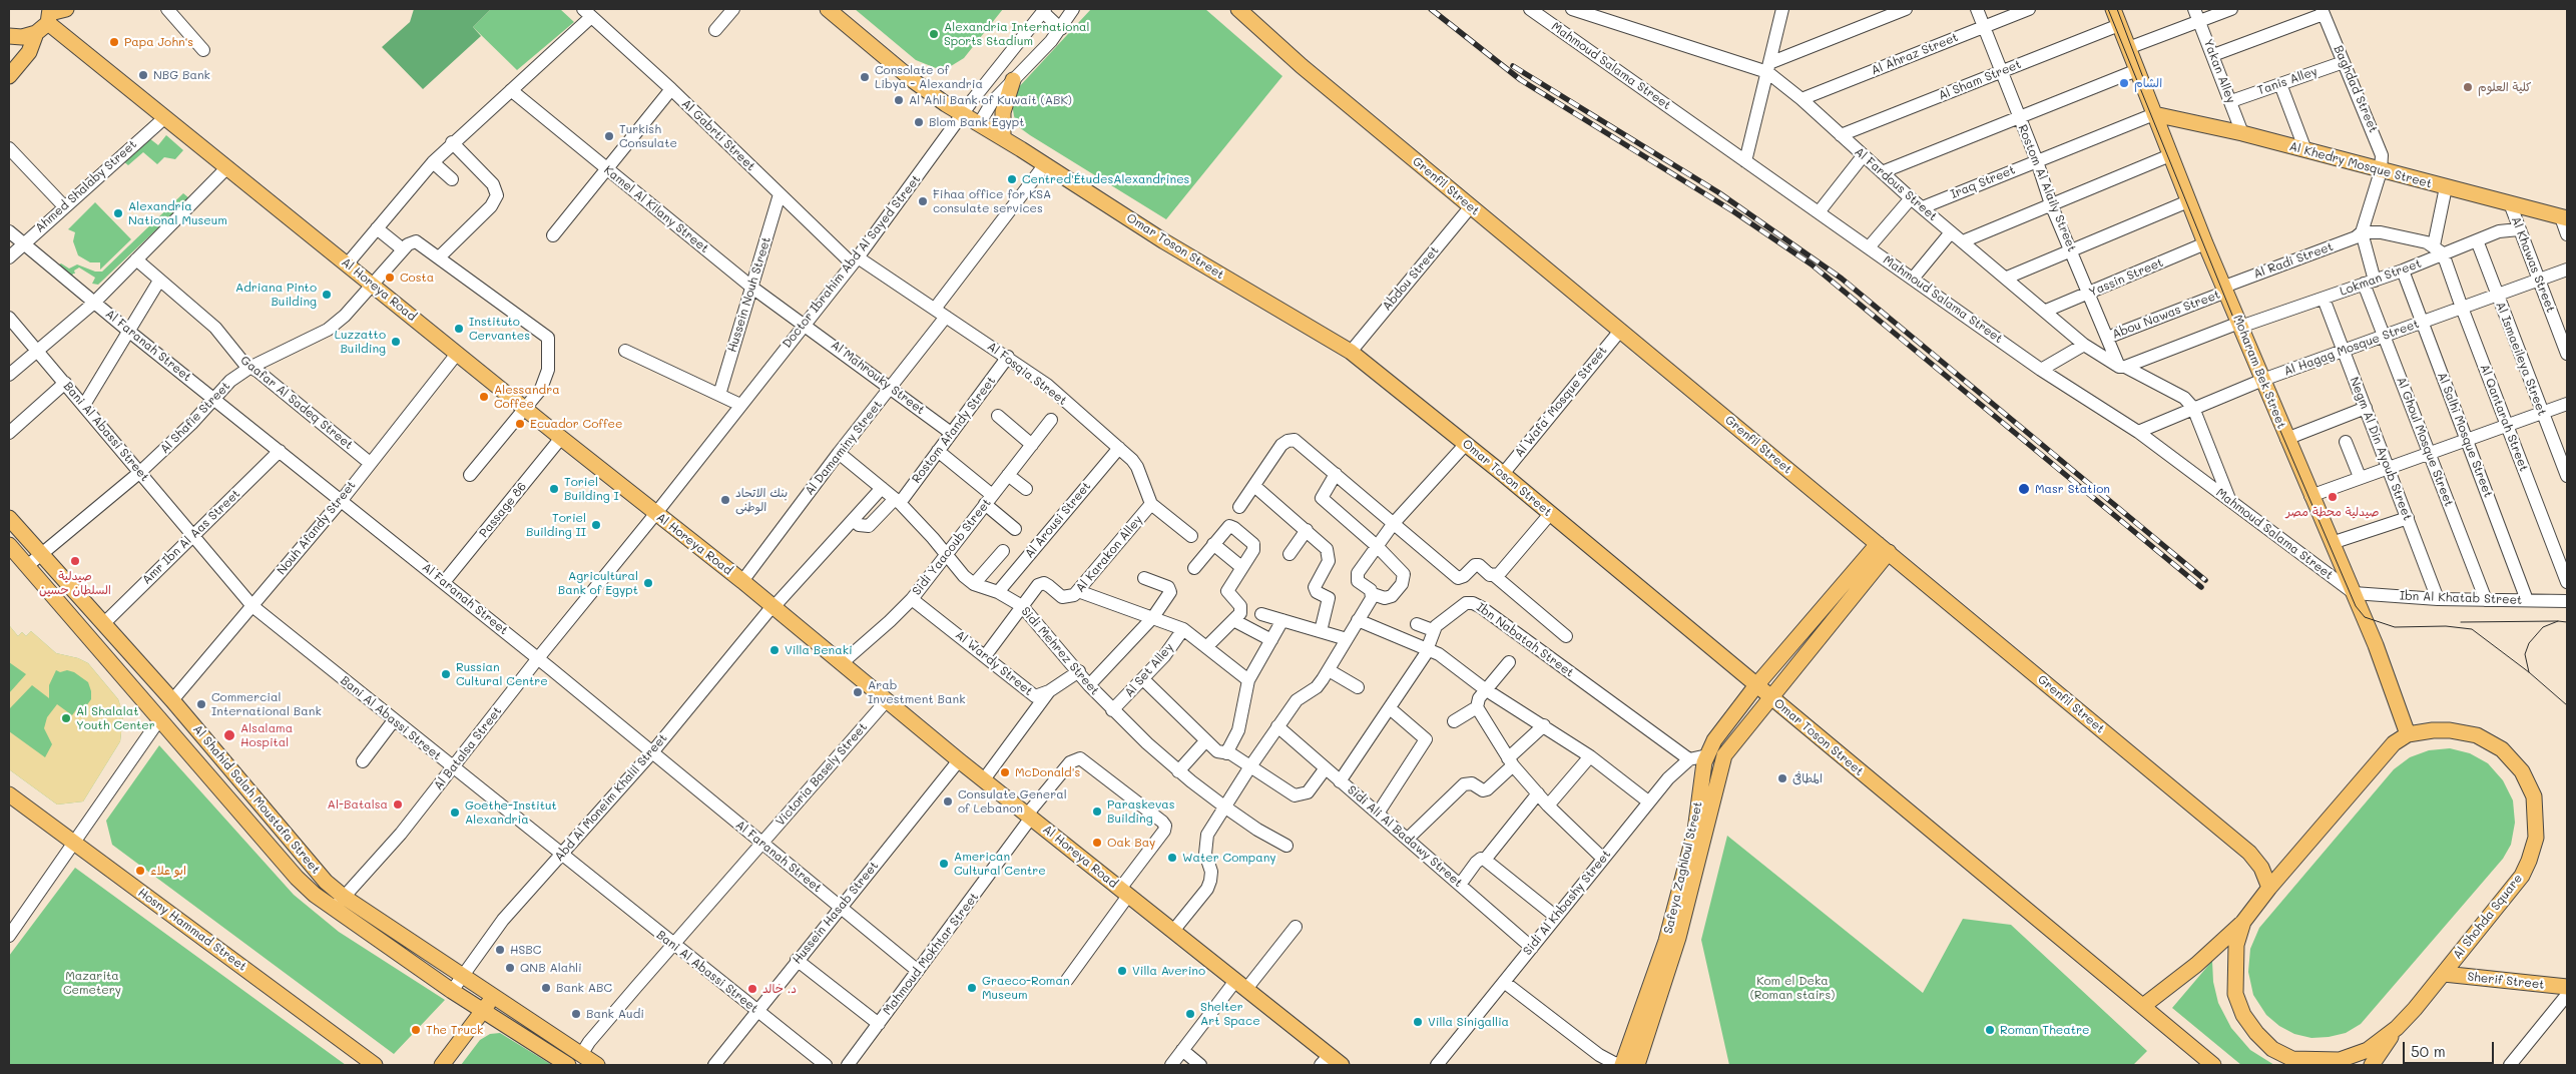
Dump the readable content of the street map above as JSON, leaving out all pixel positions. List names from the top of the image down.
{
  "streets": {
    "main road": [
      "Al Khedry Mosque Street",
      "Grenfil Street",
      "Omar Toson Street",
      "Al Horeya Road",
      "Moharam Bek Street",
      "Al Shahid Salah Moustafa Street",
      "Safeya Zaghloul Street",
      "Al Shohda Square",
      "Hosny Hammad Street",
      "Sherif Street"
    ],
    "street": [
      "Al Ahraz Street",
      "Mahmoud Salama Street",
      "Yakan Alley",
      "Al Sham Street",
      "Tanis Alley",
      "Baghdad Street",
      "Al Gabrti Street",
      "Iraq Street",
      "Al Fardous Street",
      "Ahmed Shalaby Street",
      "Rostom Al Alaily Street",
      "Kamel Al Kilany Street",
      "Al Radi Street",
      "Doctor Ibrahim Abd Al Sayed Street",
      "Al Khawas Street",
      "Yassin Street",
      "Lokman Street",
      "Abdou Street",
      "Hussein Nouh Street",
      "Abou Nawas Street",
      "Al Faranah Street",
      "Al Hagag Mosque Street",
      "Al Ismaeileya Street",
      "Al Fosqia Street",
      "Al Mahrouky Street",
      "Al Wafa' Mosque Street",
      "Gaafar Al Sadeq Street",
      "Al Shafie Street",
      "Al Qantarah Street",
      "Rostom Afandy Street",
      "Bani Al Abassi Street",
      "Al Salhi Mosque Street",
      "Al Ghoul Mosque Street",
      "Al Damaminy Street",
      "Negm Al Din Ayoub Street",
      "Passage 86",
      "Al Arousi Street",
      "Nouh Afandy Street",
      "Amr Ibn Al Aas Street",
      "Sidi Yaacoub Street",
      "Al Karakon Alley",
      "Ibn Al Khatab Street",
      "Ibn Nabatah Street",
      "Sidi Mehrez Street",
      "Al Wardy Street",
      "Al Set Alley",
      "Al Batalsa Street",
      "Victoria Basely Street",
      "Abd Al Moneim Khalil Street",
      "Sidi Ali Al Badawy Street",
      "Sidi Al Khbashy Street",
      "Hussein Hasab Street",
      "Mahmoud Mokhtar Street"
    ]
  },
  "crossings": [
    ["Al Ahraz Street", "Al Fardous Street"],
    ["Al Ahraz Street", "Rostom Al Alaily Street"],
    ["Mahmoud Salama Street", "Al Hagag Mosque Street"],
    ["Mahmoud Salama Street", "Moharam Bek Street"],
    ["Mahmoud Salama Street", "Ibn Al Khatab Street"],
    ["Yakan Alley", "Tanis Alley"],
    ["Yakan Alley", "Al Khedry Mosque Street"],
    ["Al Sham Street", "Al Fardous Street"],
    ["Al Sham Street", "Rostom Al Alaily Street"],
    ["Al Sham Street", "Moharam Bek Street"],
    ["Tanis Alley", "Baghdad Street"],
    ["Baghdad Street", "Al Khedry Mosque Street"],
    ["Baghdad Street", "Al Radi Street"],
    ["Baghdad Street", "Al Ghoul Mosque Street"],
    ["Al Gabrti Street", "Doctor Ibrahim Abd Al Sayed Street"],
    ["Al Gabrti Street", "Hussein Nouh Street"],
    ["Al Gabrti Street", "Al Fosqia Street"],
    ["Al Khedry Mosque Street", "Iraq Street"],
    ["Al Khedry Mosque Street", "Al Khawas Street"],
    ["Al Khedry Mosque Street", "Moharam Bek Street"],
    ["Iraq Street", "Al Fardous Street"],
    ["Iraq Street", "Rostom Al Alaily Street"],
    ["Iraq Street", "Moharam Bek Street"],
    ["Al Fardous Street", "Rostom Al Alaily Street"],
    ["Al Fardous Street", "Yassin Street"],
    ["Al Fardous Street", "Lokman Street"],
    ["Al Fardous Street", "Al Hagag Mosque Street"],
    ["Ahmed Shalaby Street", "Al Horeya Road"],
    ["Ahmed Shalaby Street", "Al Faranah Street"],
    ["Grenfil Street", "Abdou Street"],
    ["Grenfil Street", "Al Wafa' Mosque Street"],
    ["Grenfil Street", "Safeya Zaghloul Street"],
    ["Grenfil Street", "Al Shohda Square"],
    ["Rostom Al Alaily Street", "Yassin Street"],
    ["Rostom Al Alaily Street", "Lokman Street"],
    ["Rostom Al Alaily Street", "Abou Nawas Street"],
    ["Kamel Al Kilany Street", "Doctor Ibrahim Abd Al Sayed Street"],
    ["Kamel Al Kilany Street", "Hussein Nouh Street"],
    ["Kamel Al Kilany Street", "Al Mahrouky Street"],
    ["Omar Toson Street", "Doctor Ibrahim Abd Al Sayed Street"],
    ["Omar Toson Street", "Abdou Street"],
    ["Omar Toson Street", "Al Wafa' Mosque Street"],
    ["Omar Toson Street", "Safeya Zaghloul Street"],
    ["Al Radi Street", "Lokman Street"],
    ["Al Radi Street", "Abou Nawas Street"],
    ["Al Radi Street", "Moharam Bek Street"],
    ["Al Radi Street", "Al Qantarah Street"],
    ["Al Radi Street", "Al Ghoul Mosque Street"],
    ["Doctor Ibrahim Abd Al Sayed Street", "Al Horeya Road"],
    ["Doctor Ibrahim Abd Al Sayed Street", "Al Fosqia Street"],
    ["Doctor Ibrahim Abd Al Sayed Street", "Al Mahrouky Street"],
    ["Doctor Ibrahim Abd Al Sayed Street", "Al Batalsa Street"],
    ["Al Khawas Street", "Lokman Street"],
    ["Al Khawas Street", "Al Hagag Mosque Street"],
    ["Yassin Street", "Moharam Bek Street"],
    ["Lokman Street", "Al Ismaeileya Street"],
    ["Lokman Street", "Moharam Bek Street"],
    ["Lokman Street", "Al Qantarah Street"],
    ["Lokman Street", "Al Salhi Mosque Street"],
    ["Lokman Street", "Al Ghoul Mosque Street"],
    ["Lokman Street", "Negm Al Din Ayoub Street"],
    ["Al Horeya Road", "Al Shafie Street"],
    ["Al Horeya Road", "Al Damaminy Street"],
    ["Al Horeya Road", "Passage 86"],
    ["Al Horeya Road", "Nouh Afandy Street"],
    ["Al Horeya Road", "Sidi Yaacoub Street"],
    ["Al Horeya Road", "Al Batalsa Street"],
    ["Al Horeya Road", "Victoria Basely Street"],
    ["Al Horeya Road", "Abd Al Moneim Khalil Street"],
    ["Al Horeya Road", "Hussein Hasab Street"],
    ["Al Horeya Road", "Mahmoud Mokhtar Street"],
    ["Abou Nawas Street", "Moharam Bek Street"],
    ["Al Faranah Street", "Al Shafie Street"],
    ["Al Faranah Street", "Passage 86"],
    ["Al Faranah Street", "Nouh Afandy Street"],
    ["Al Faranah Street", "Amr Ibn Al Aas Street"],
    ["Al Faranah Street", "Al Batalsa Street"],
    ["Al Faranah Street", "Victoria Basely Street"],
    ["Al Faranah Street", "Abd Al Moneim Khalil Street"],
    ["Al Faranah Street", "Hussein Hasab Street"],
    ["Al Faranah Street", "Mahmoud Mokhtar Street"],
    ["Al Hagag Mosque Street", "Al Ismaeileya Street"],
    ["Al Hagag Mosque Street", "Moharam Bek Street"],
    ["Al Hagag Mosque Street", "Al Qantarah Street"],
    ["Al Hagag Mosque Street", "Al Salhi Mosque Street"],
    ["Al Hagag Mosque Street", "Al Ghoul Mosque Street"],
    ["Al Hagag Mosque Street", "Negm Al Din Ayoub Street"],
    ["Moharam Bek Street", "Ibn Al Khatab Street"],
    ["Moharam Bek Street", "Al Shohda Square"],
    ["Al Fosqia Street", "Rostom Afandy Street"],
    ["Al Fosqia Street", "Al Damaminy Street"],
    ["Al Fosqia Street", "Al Arousi Street"],
    ["Al Fosqia Street", "Al Karakon Alley"],
    ["Al Mahrouky Street", "Rostom Afandy Street"],
    ["Al Mahrouky Street", "Al Damaminy Street"],
    ["Gaafar Al Sadeq Street", "Al Shafie Street"],
    ["Gaafar Al Sadeq Street", "Nouh Afandy Street"],
    ["Al Shafie Street", "Bani Al Abassi Street"],
    ["Al Shafie Street", "Al Shahid Salah Moustafa Street"],
    ["Rostom Afandy Street", "Sidi Mehrez Street"],
    ["Rostom Afandy Street", "Abd Al Moneim Khalil Street"],
    ["Bani Al Abassi Street", "Nouh Afandy Street"],
    ["Bani Al Abassi Street", "Amr Ibn Al Aas Street"],
    ["Bani Al Abassi Street", "Al Batalsa Street"],
    ["Bani Al Abassi Street", "Victoria Basely Street"],
    ["Bani Al Abassi Street", "Abd Al Moneim Khalil Street"],
    ["Bani Al Abassi Street", "Hussein Hasab Street"],
    ["Al Salhi Mosque Street", "Ibn Al Khatab Street"],
    ["Al Ghoul Mosque Street", "Ibn Al Khatab Street"],
    ["Al Damaminy Street", "Sidi Mehrez Street"],
    ["Negm Al Din Ayoub Street", "Ibn Al Khatab Street"],
    ["Al Arousi Street", "Sidi Mehrez Street"],
    ["Nouh Afandy Street", "Al Shahid Salah Moustafa Street"],
    ["Amr Ibn Al Aas Street", "Al Shahid Salah Moustafa Street"],
    ["Sidi Yaacoub Street", "Sidi Mehrez Street"],
    ["Sidi Yaacoub Street", "Al Wardy Street"],
    ["Al Karakon Alley", "Sidi Mehrez Street"],
    ["Al Karakon Alley", "Al Wardy Street"],
    ["Ibn Nabatah Street", "Sidi Al Khbashy Street"],
    ["Sidi Mehrez Street", "Al Wardy Street"],
    ["Sidi Mehrez Street", "Al Set Alley"],
    ["Sidi Mehrez Street", "Abd Al Moneim Khalil Street"],
    ["Al Batalsa Street", "Al Shahid Salah Moustafa Street"],
    ["Victoria Basely Street", "Al Shahid Salah Moustafa Street"],
    ["Abd Al Moneim Khalil Street", "Al Shahid Salah Moustafa Street"],
    ["Sidi Ali Al Badawy Street", "Sidi Al Khbashy Street"],
    ["Safeya Zaghloul Street", "Sidi Al Khbashy Street"],
    ["Al Shohda Square", "Sherif Street"]
  ],
  "parks": ["Mazarita Cemetery", "Kom el Deka (Roman stairs)"],
  "places": [
    "Alexandria International Sports Stadium",
    "Papa John's",
    "NBG Bank",
    "Consolate of Libya - Alexandria",
    "الشام",
    "كلية العلوم",
    "Al Ahli Bank of Kuwait (ABK)",
    "Blom Bank Egypt",
    "Turkish Consulate",
    "Centred'ÉtudesAlexandrines",
    "Fihaa office for KSA consulate services",
    "Alexandria National Museum",
    "Costa",
    "Adriana Pinto Building",
    "Instituto Cervantes",
    "Luzzatto Building",
    "Alessandra Coffee",
    "Ecuador Coffee",
    "Toriel Building I",
    "Masr Station",
    "صيدلية محطة مصر",
    "بنك الاتحاد الوطنى",
    "Toriel Building II",
    "صيدلية السلطان حسين",
    "Agricultural Bank of Egypt",
    "Villa Benaki",
    "Russian Cultural Centre",
    "Arab Investment Bank",
    "Commercial International Bank",
    "Al Shalalat Youth Center",
    "Alsalama Hospital",
    "McDonald's",
    "المطافئ",
    "Consulate General of Lebanon",
    "Al-Batalsa",
    "Paraskevas Building",
    "Goethe-Institut Alexandria",
    "Oak Bay",
    "Water Company",
    "American Cultural Centre",
    "ابو علاء",
    "HSBC",
    "QNB Alahli",
    "Villa Averino",
    "Bank ABC",
    "Graeco-Roman Museum",
    "د. خالد",
    "Bank Audi",
    "Shelter Art Space",
    "Villa Sinigallia",
    "The Truck",
    "Roman Theatre"
  ],
  "scale_bar": "50 m"
}
